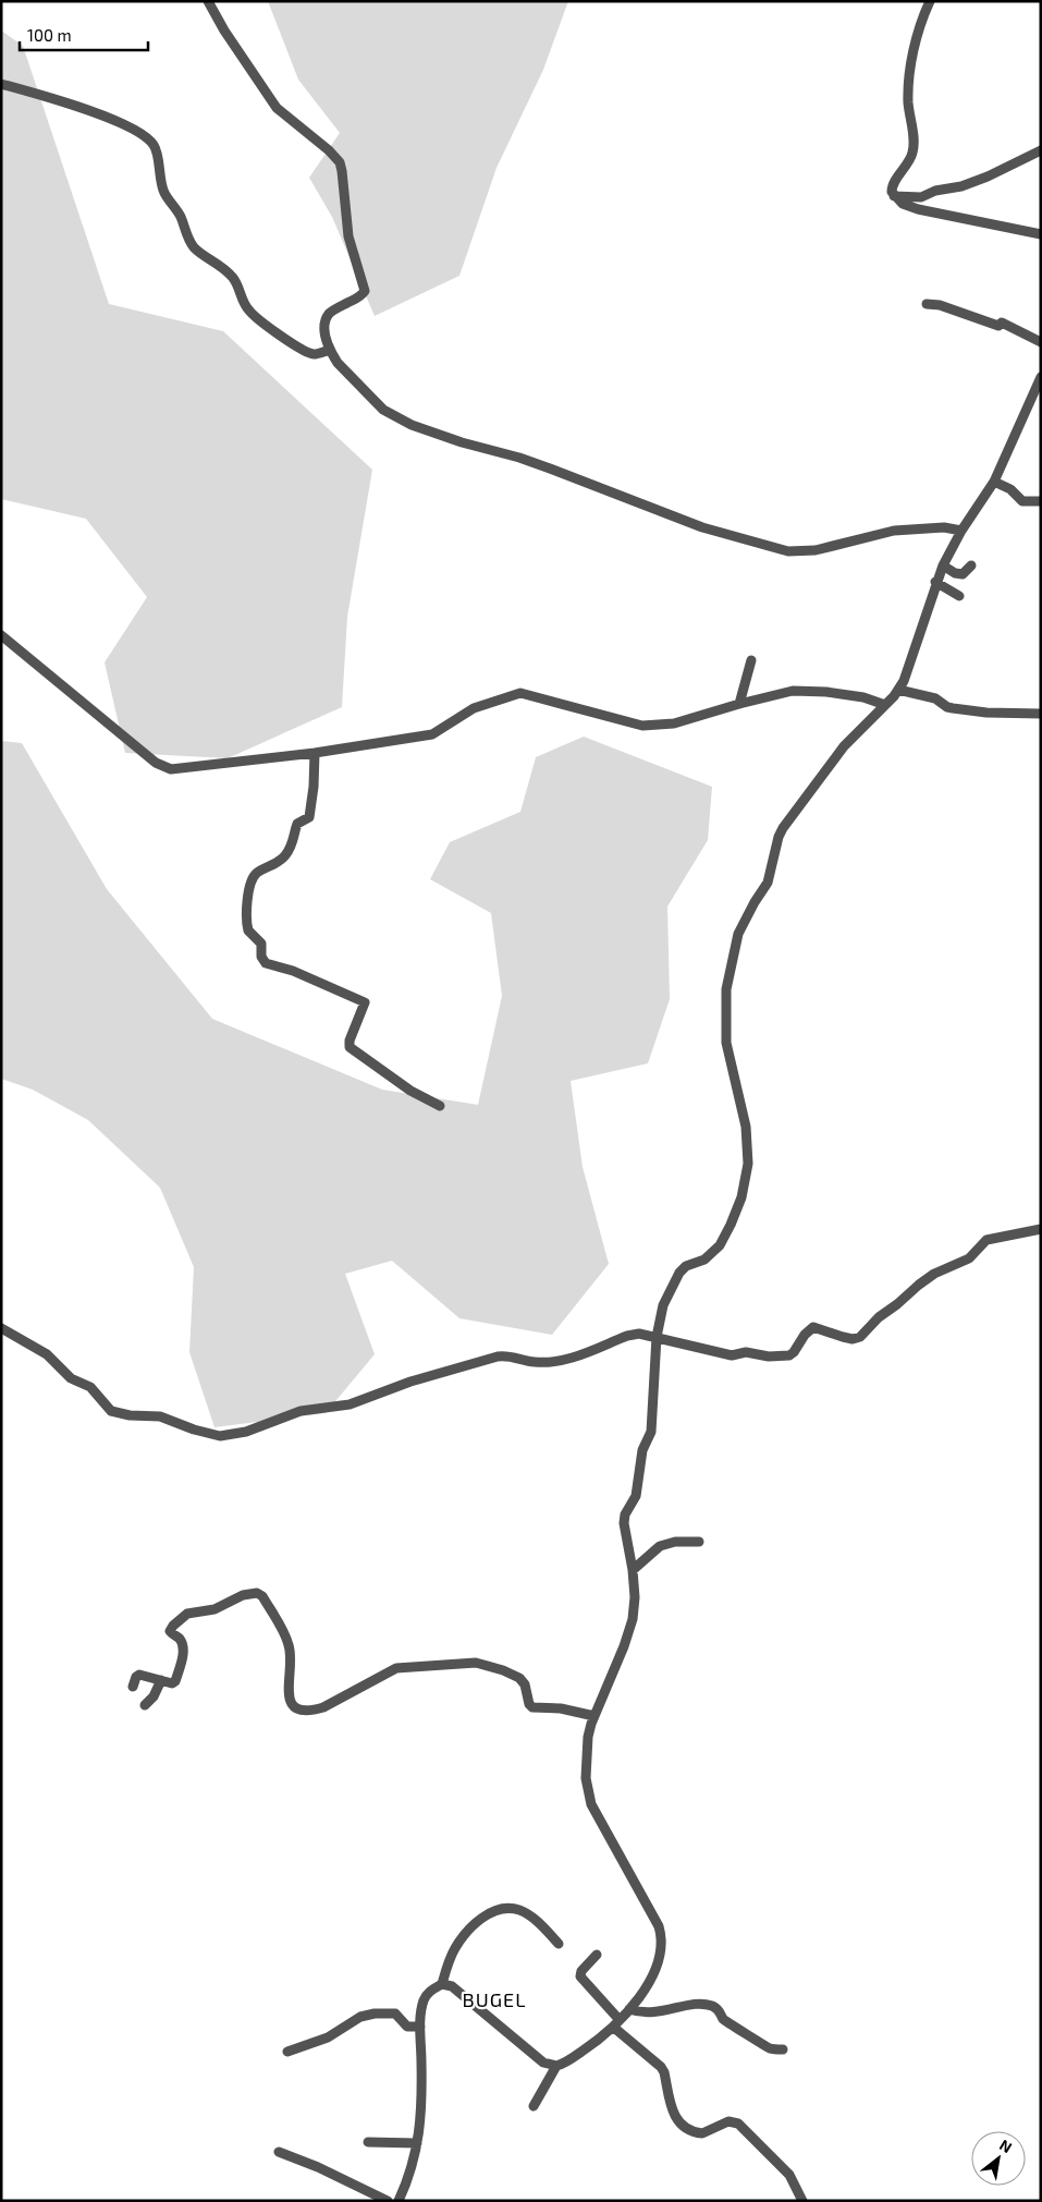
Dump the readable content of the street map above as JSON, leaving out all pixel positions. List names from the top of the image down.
{
  "districts": ["BUGEL"],
  "scale_bar": "100 m",
  "north": "top right"
}
